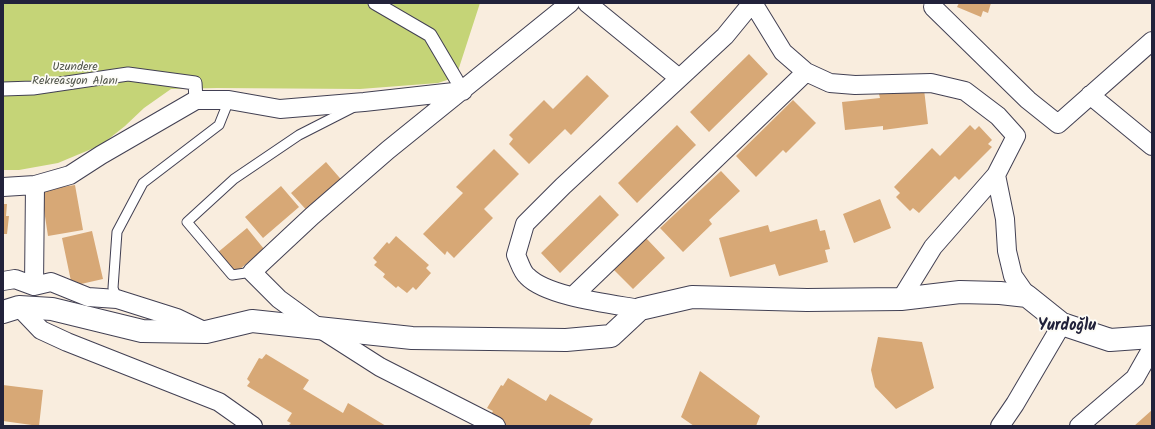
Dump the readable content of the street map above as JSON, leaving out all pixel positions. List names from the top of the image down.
{
  "districts": ["Yurdoğlu"],
  "parks": ["Uzundere Rekreasyon Alanı"]
}
